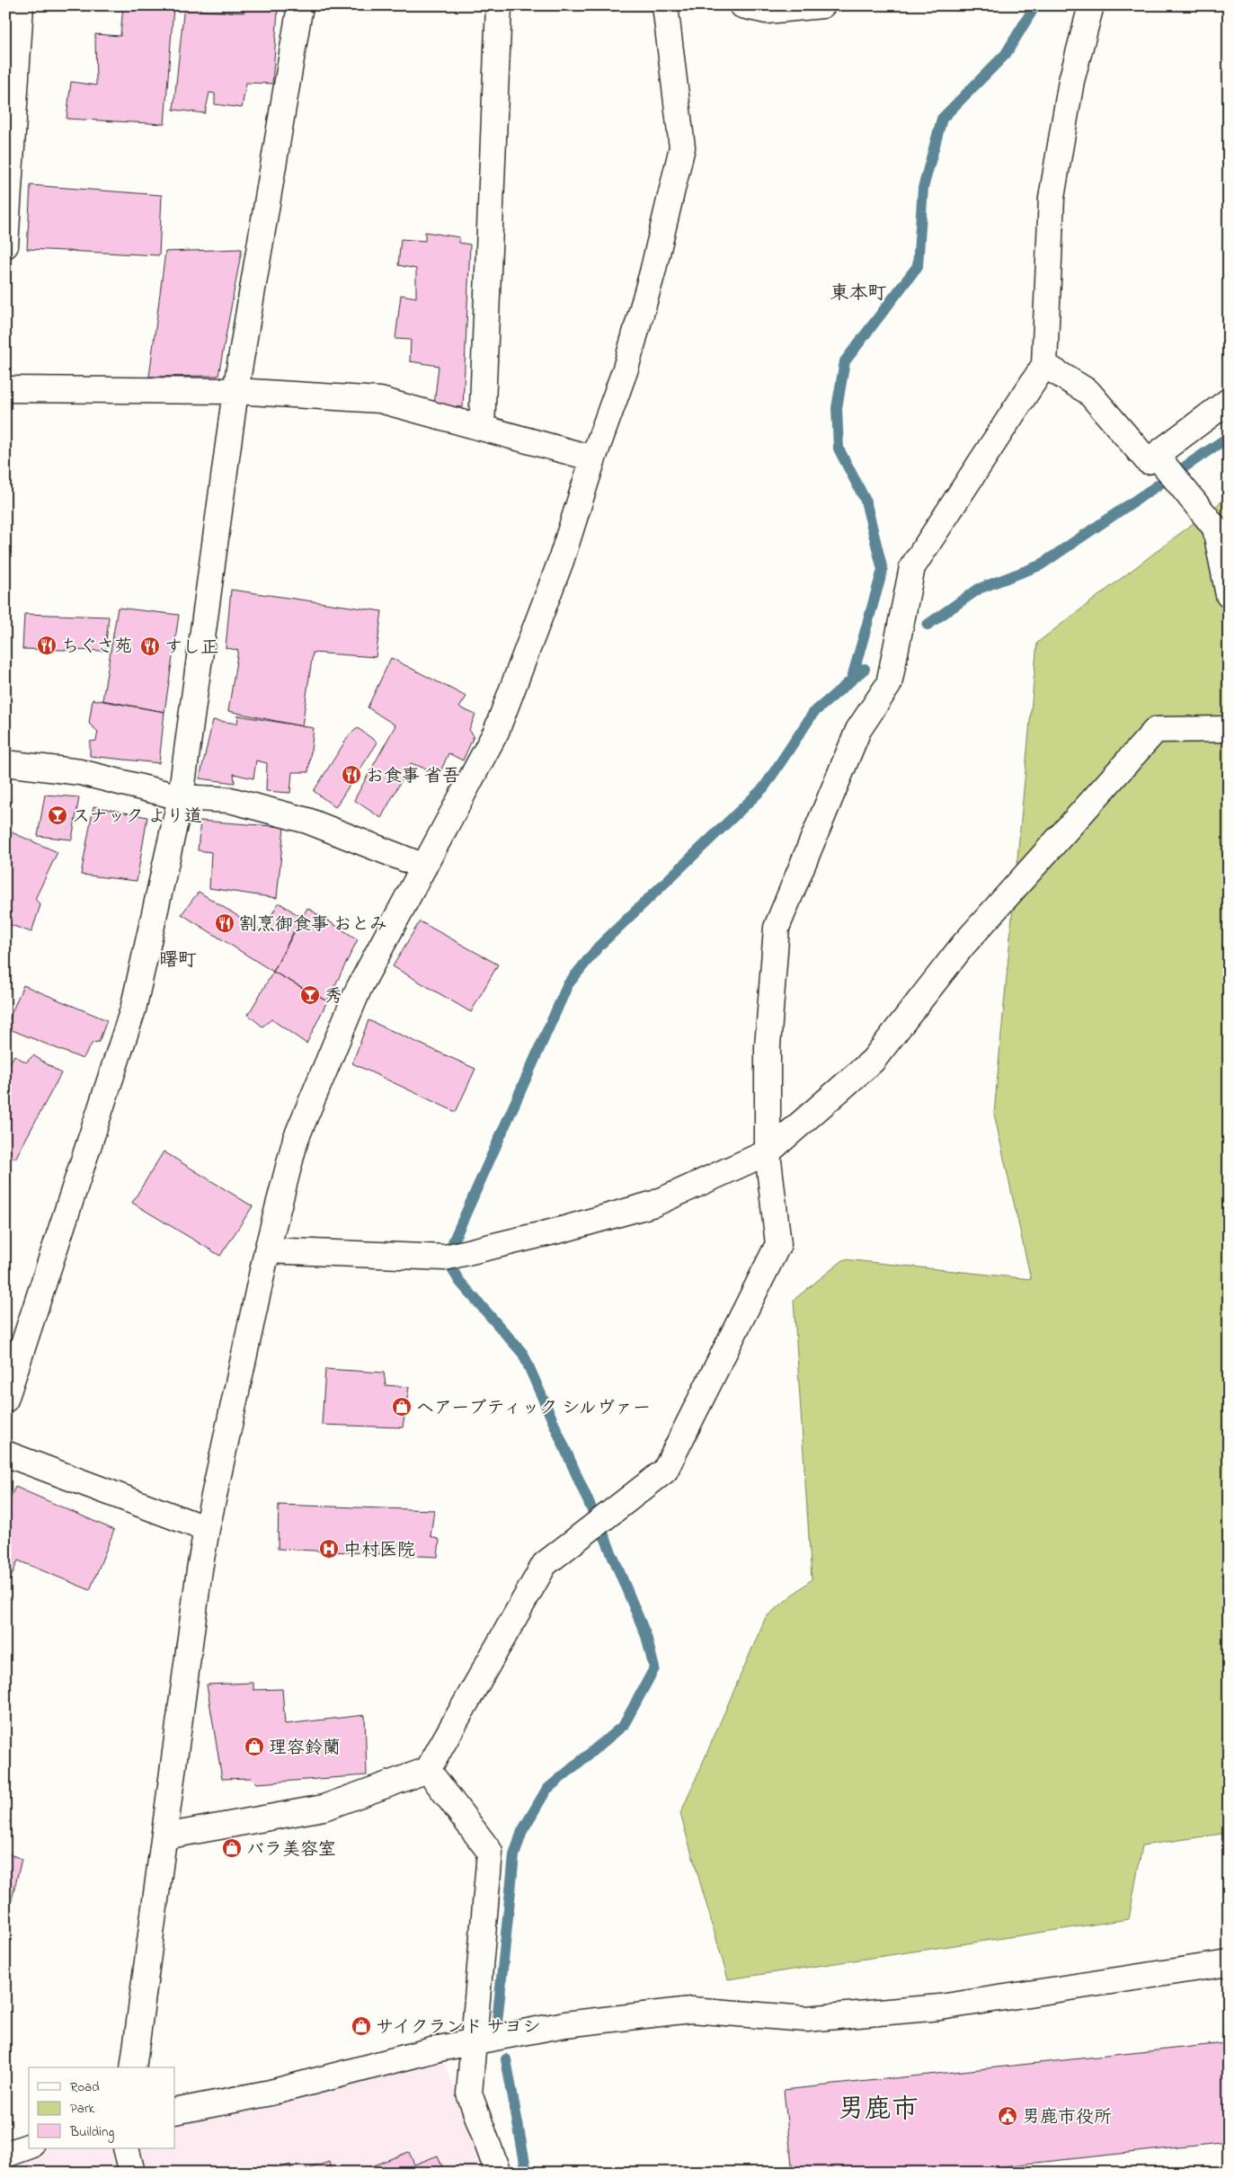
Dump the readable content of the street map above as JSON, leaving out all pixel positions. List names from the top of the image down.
{
  "districts": ["東本町", "曙町", "男鹿市"],
  "places": {
    "restaurant": [
      "ちぐさ苑",
      "すし正",
      "お食事 省吾",
      "割烹御食事 おとみ"
    ],
    "bar": ["スナック より道", "秀"],
    "shop": [
      "ヘアーブティック シルヴァー",
      "理容鈴蘭",
      "バラ美容室",
      "サイクランド サヨシ"
    ],
    "hospital": ["中村医院"],
    "public building": ["男鹿市役所"]
  },
  "legend": ["Road", "Park", "Building"]
}
